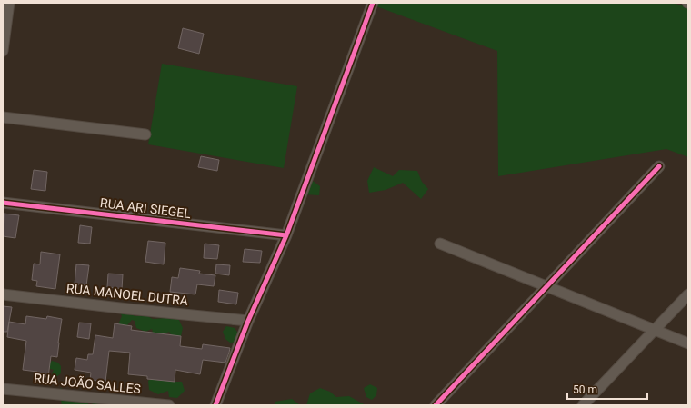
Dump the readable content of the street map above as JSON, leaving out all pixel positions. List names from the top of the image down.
{
  "streets": {
    "street": ["RUA ARI SIEGEL", "RUA MANOEL DUTRA", "RUA JOÃO SALLES"]
  },
  "scale_bar": "50 m"
}
